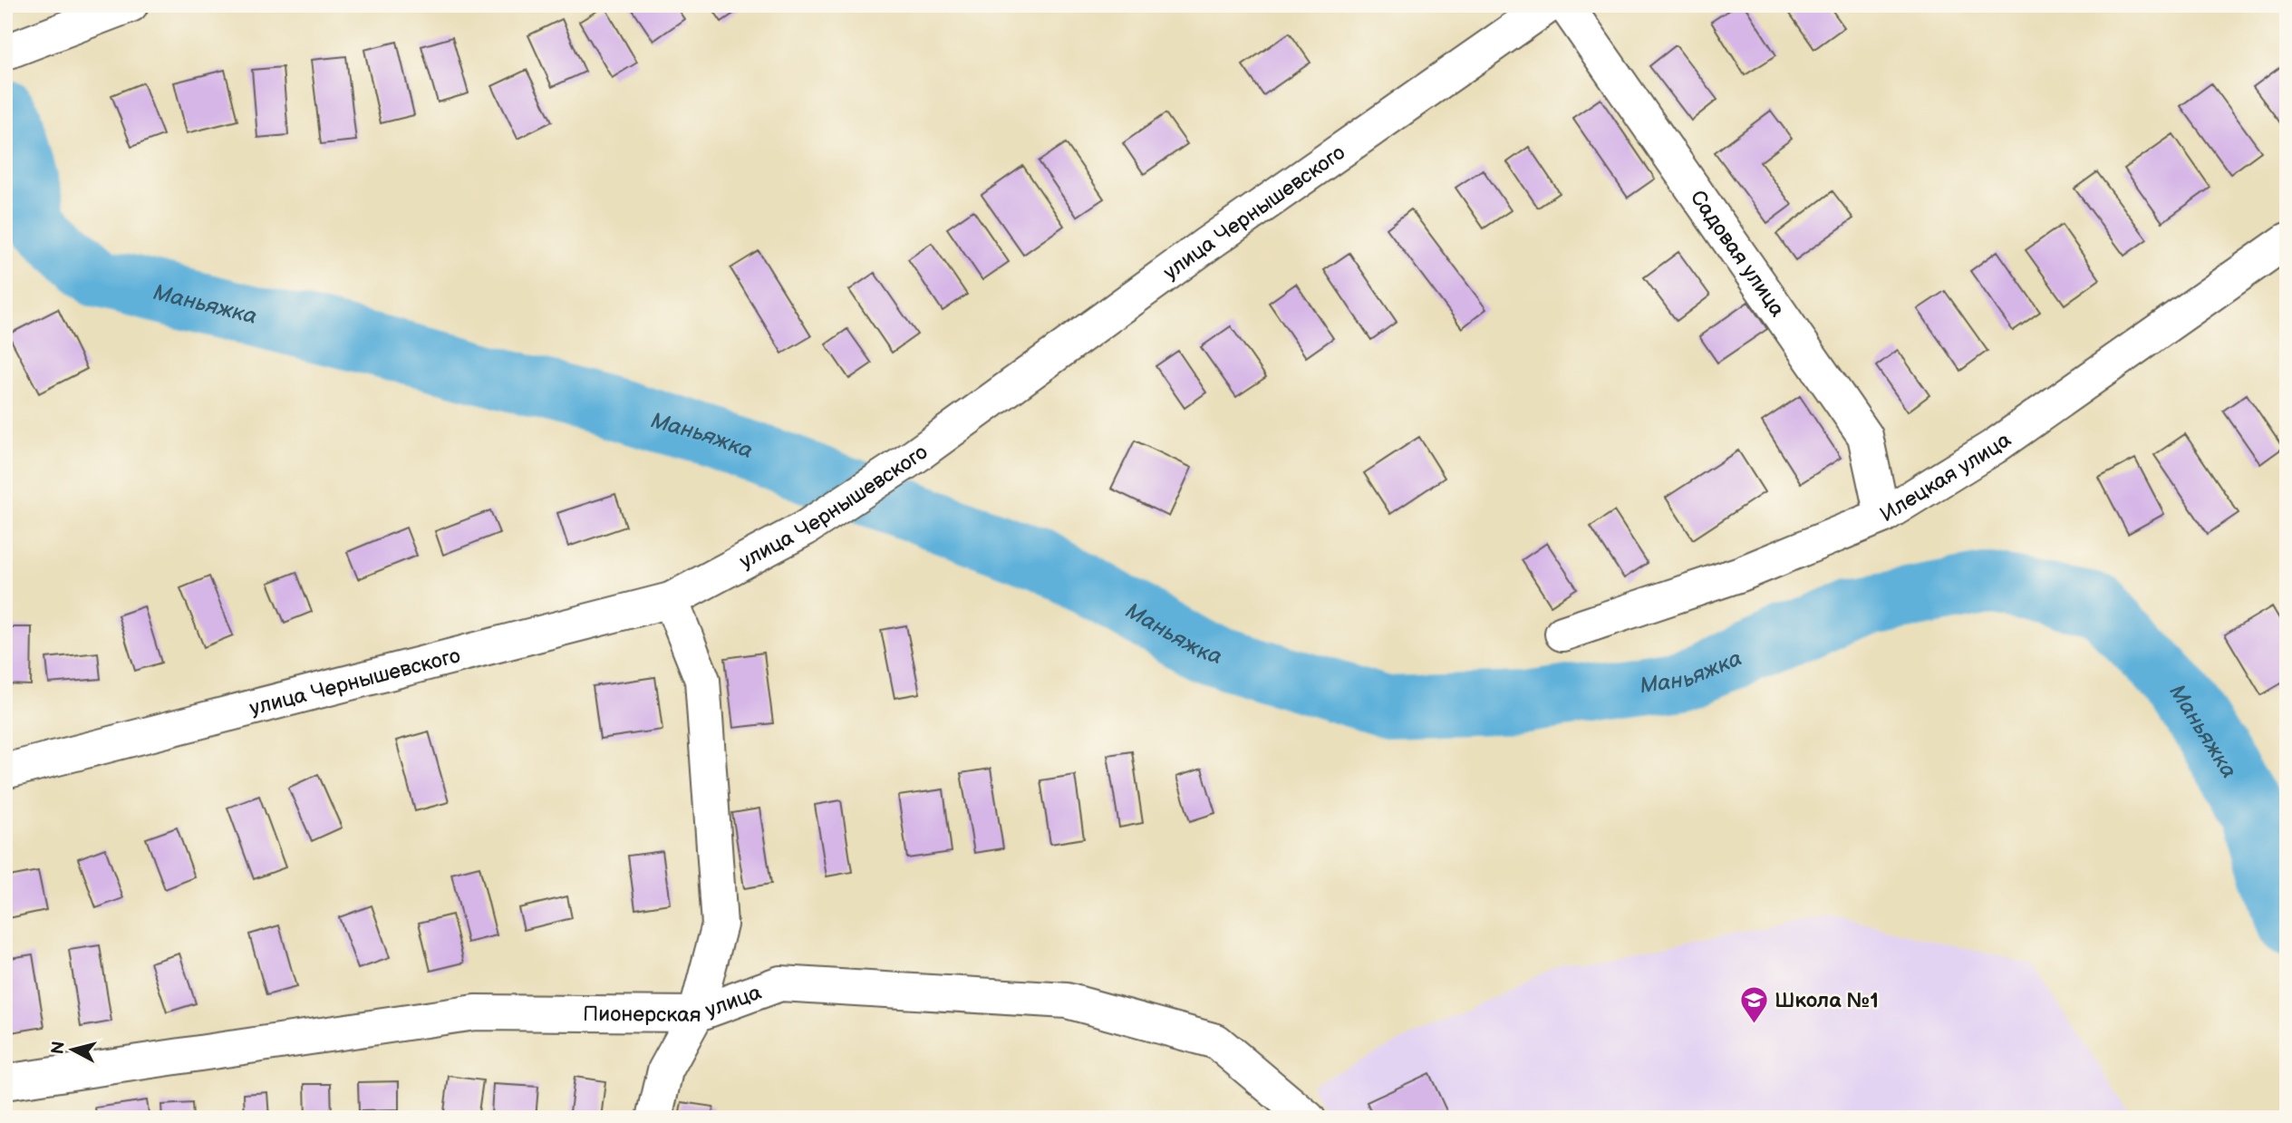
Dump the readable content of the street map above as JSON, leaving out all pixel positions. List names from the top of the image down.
{
  "streets": {
    "street": [
      "улица Чернышевского",
      "Садовая улица",
      "Илецкая улица",
      "Пионерская улица"
    ]
  },
  "crossings": [
    ["Садовая улица", "Илецкая улица"]
  ],
  "water": ["Маньяжка"],
  "places": {
    "school or university": ["Школа №1"]
  },
  "north": "left"
}
